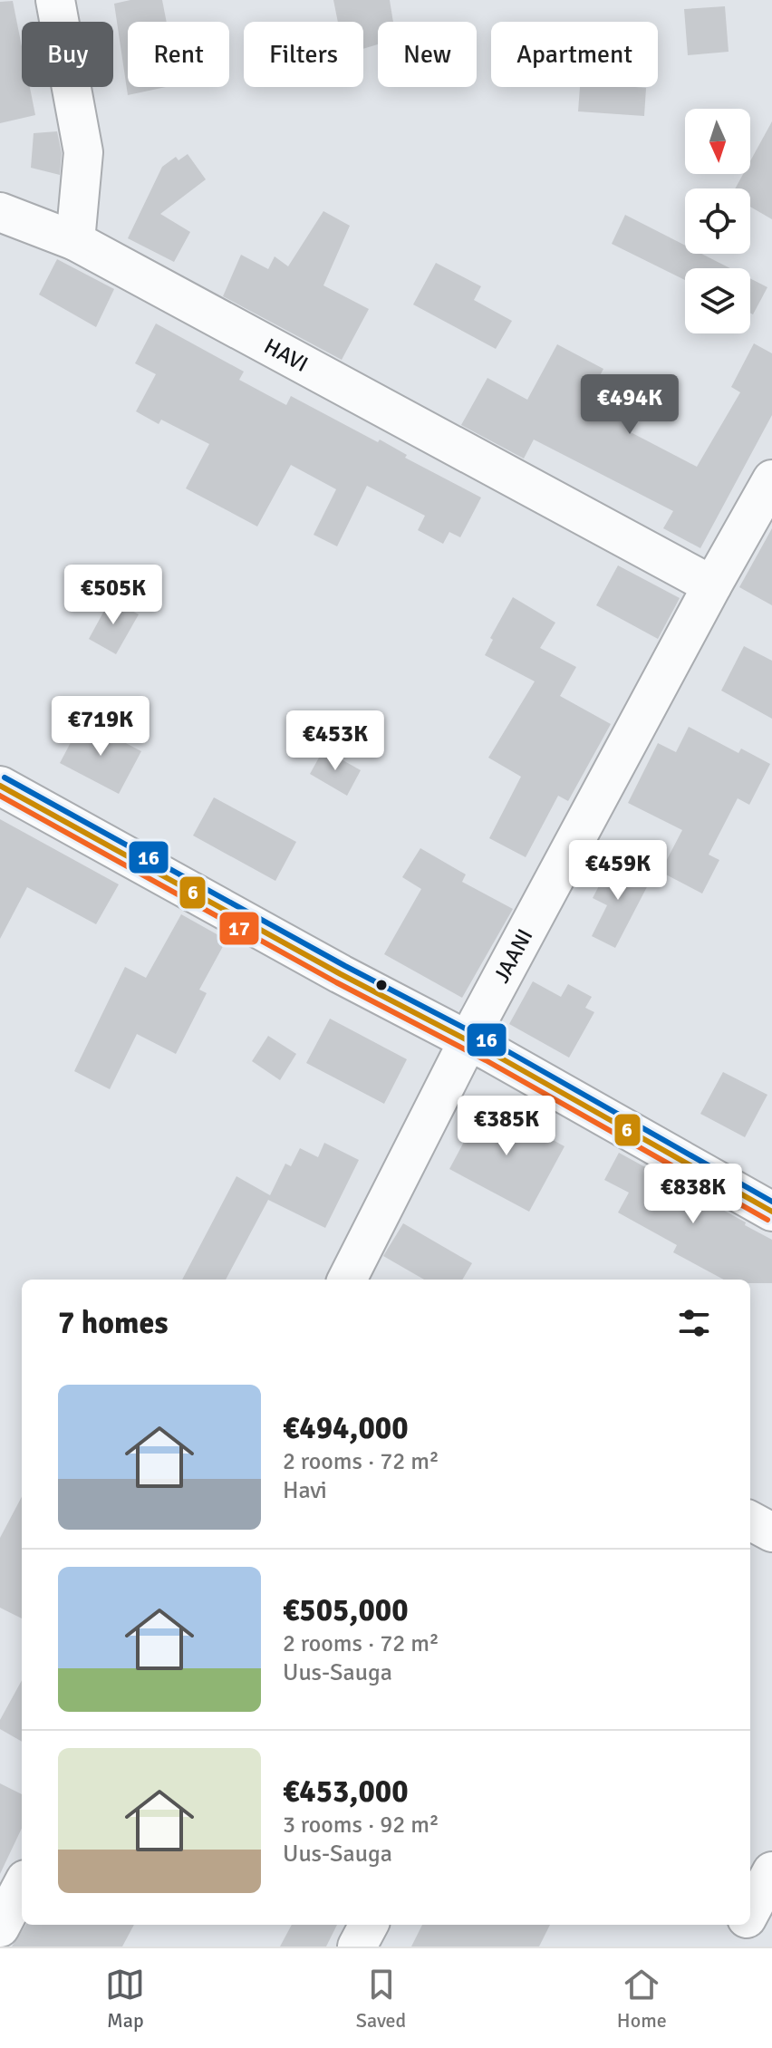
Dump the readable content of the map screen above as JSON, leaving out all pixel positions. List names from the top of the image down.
{
  "streets": {
    "street": ["HAVI", "JAANI"]
  },
  "crossings": [
    ["HAVI", "JAANI"]
  ],
  "lines": ["transit line 16", "transit line 6", "transit line 17"],
  "north": "bottom",
  "page": {
    "chip": [
      "Buy",
      "Rent",
      "Filters",
      "New",
      "Apartment"
    ],
    "price": [
      "€494K",
      "€505K",
      "€719K",
      "€453K",
      "€459K",
      "€385K",
      "€838K"
    ],
    "heading": "7 homes",
    "list": [
      {
        "name": "€494,000",
        "note": "2 rooms · 72 m² · Havi"
      },
      {
        "name": "€505,000",
        "note": "2 rooms · 72 m² · Uus-Sauga"
      },
      {
        "name": "€453,000",
        "note": "3 rooms · 92 m² · Uus-Sauga"
      }
    ],
    "tabs": ["Map", "Saved", "Home"]
  }
}
